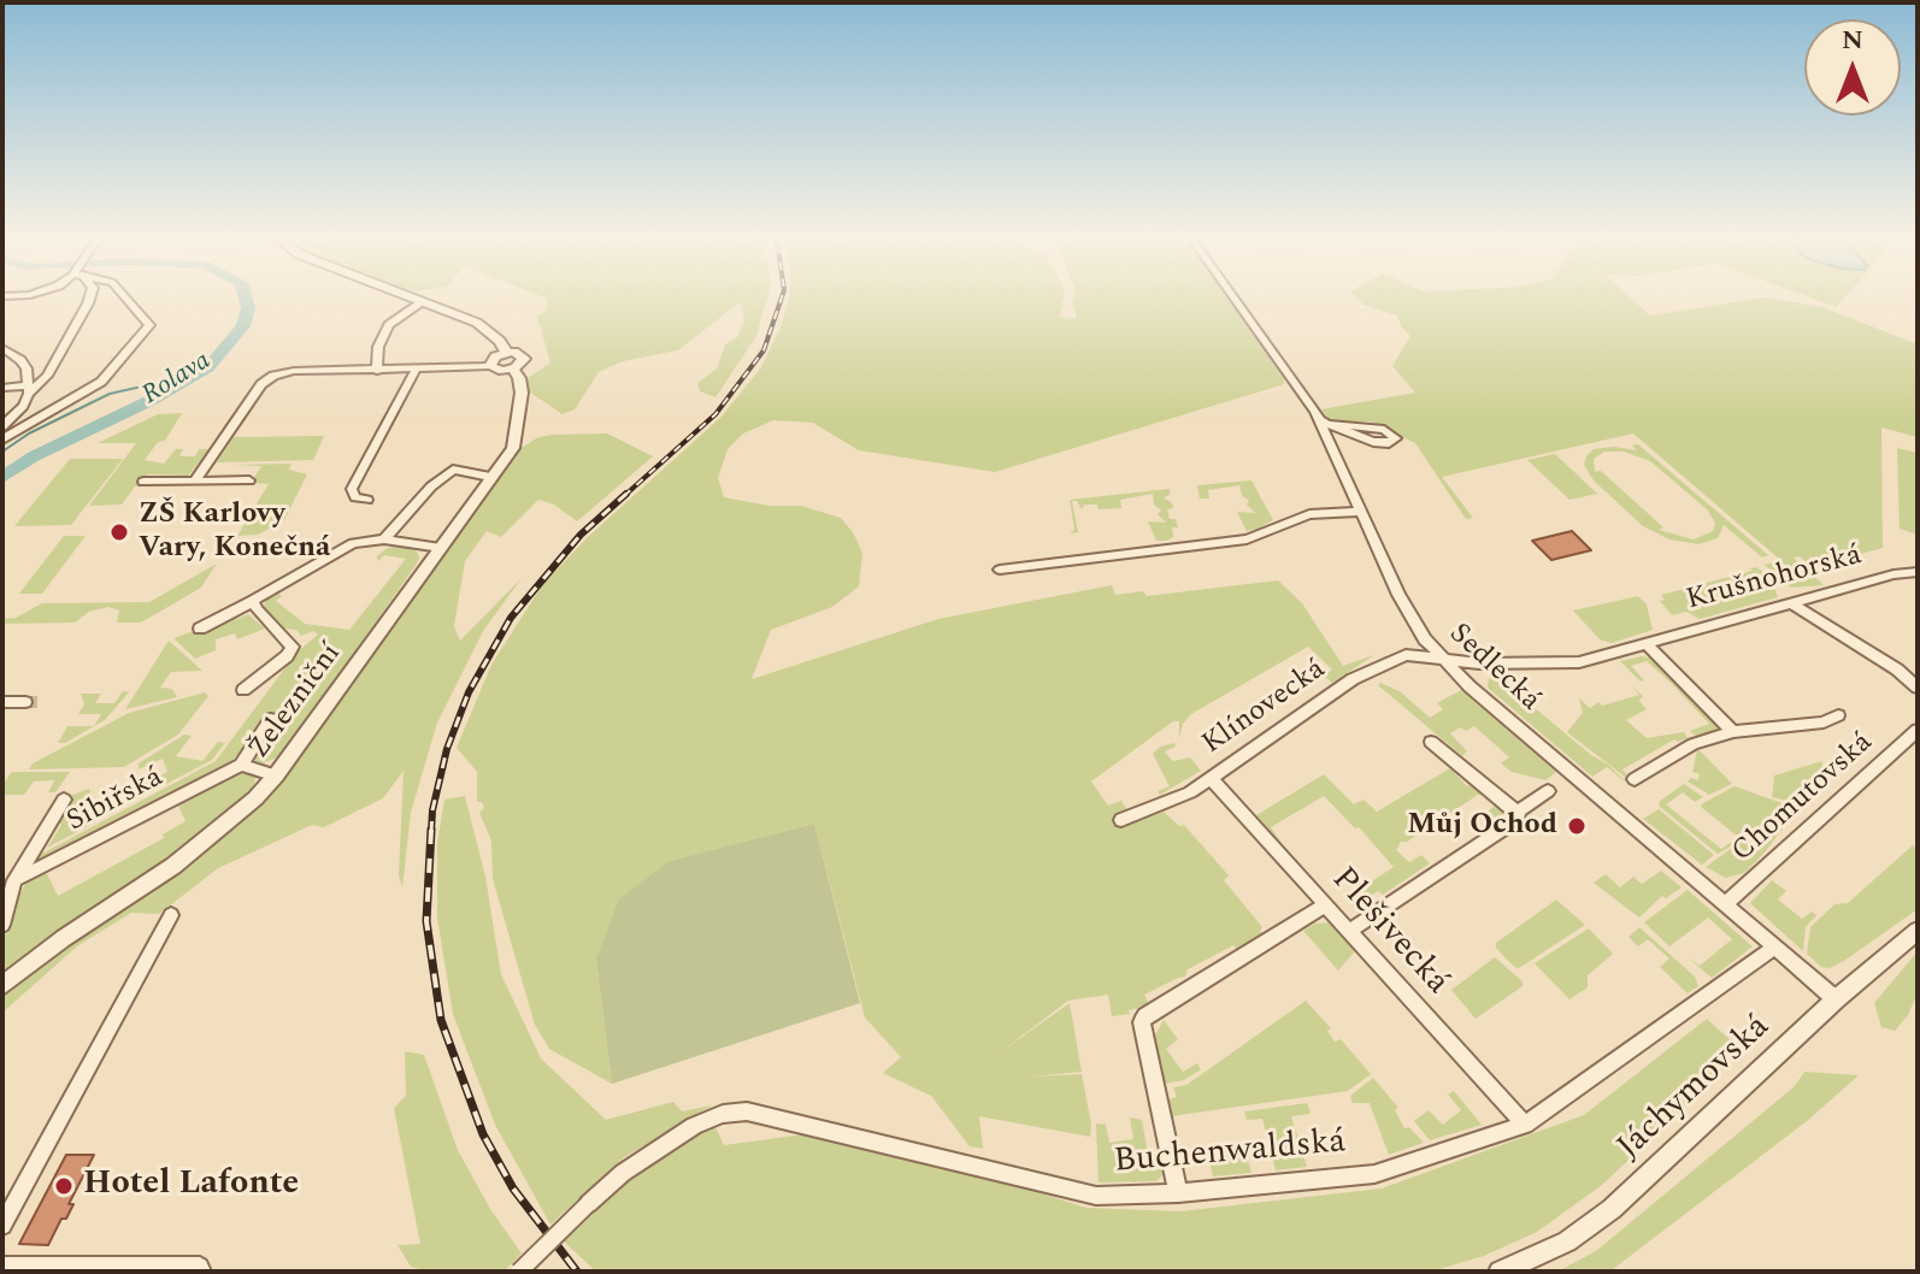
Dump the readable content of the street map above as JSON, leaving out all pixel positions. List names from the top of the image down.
{
  "streets": {
    "street": [
      "Krušnohorská",
      "Sedlecká",
      "Železniční",
      "Klínovecká",
      "Chomutovská",
      "Sibiřská",
      "Plešivecká",
      "Jáchymovská",
      "Buchenwaldská"
    ]
  },
  "crossings": [
    ["Krušnohorská", "Sedlecká"],
    ["Krušnohorská", "Klínovecká"],
    ["Sedlecká", "Klínovecká"],
    ["Sedlecká", "Chomutovská"],
    ["Sedlecká", "Jáchymovská"],
    ["Sedlecká", "Buchenwaldská"],
    ["Klínovecká", "Plešivecká"],
    ["Plešivecká", "Buchenwaldská"]
  ],
  "water": ["Rolava"],
  "places": ["ZŠ Karlovy Vary, Konečná", "Můj Ochod", "Hotel Lafonte"],
  "north": "top"
}
